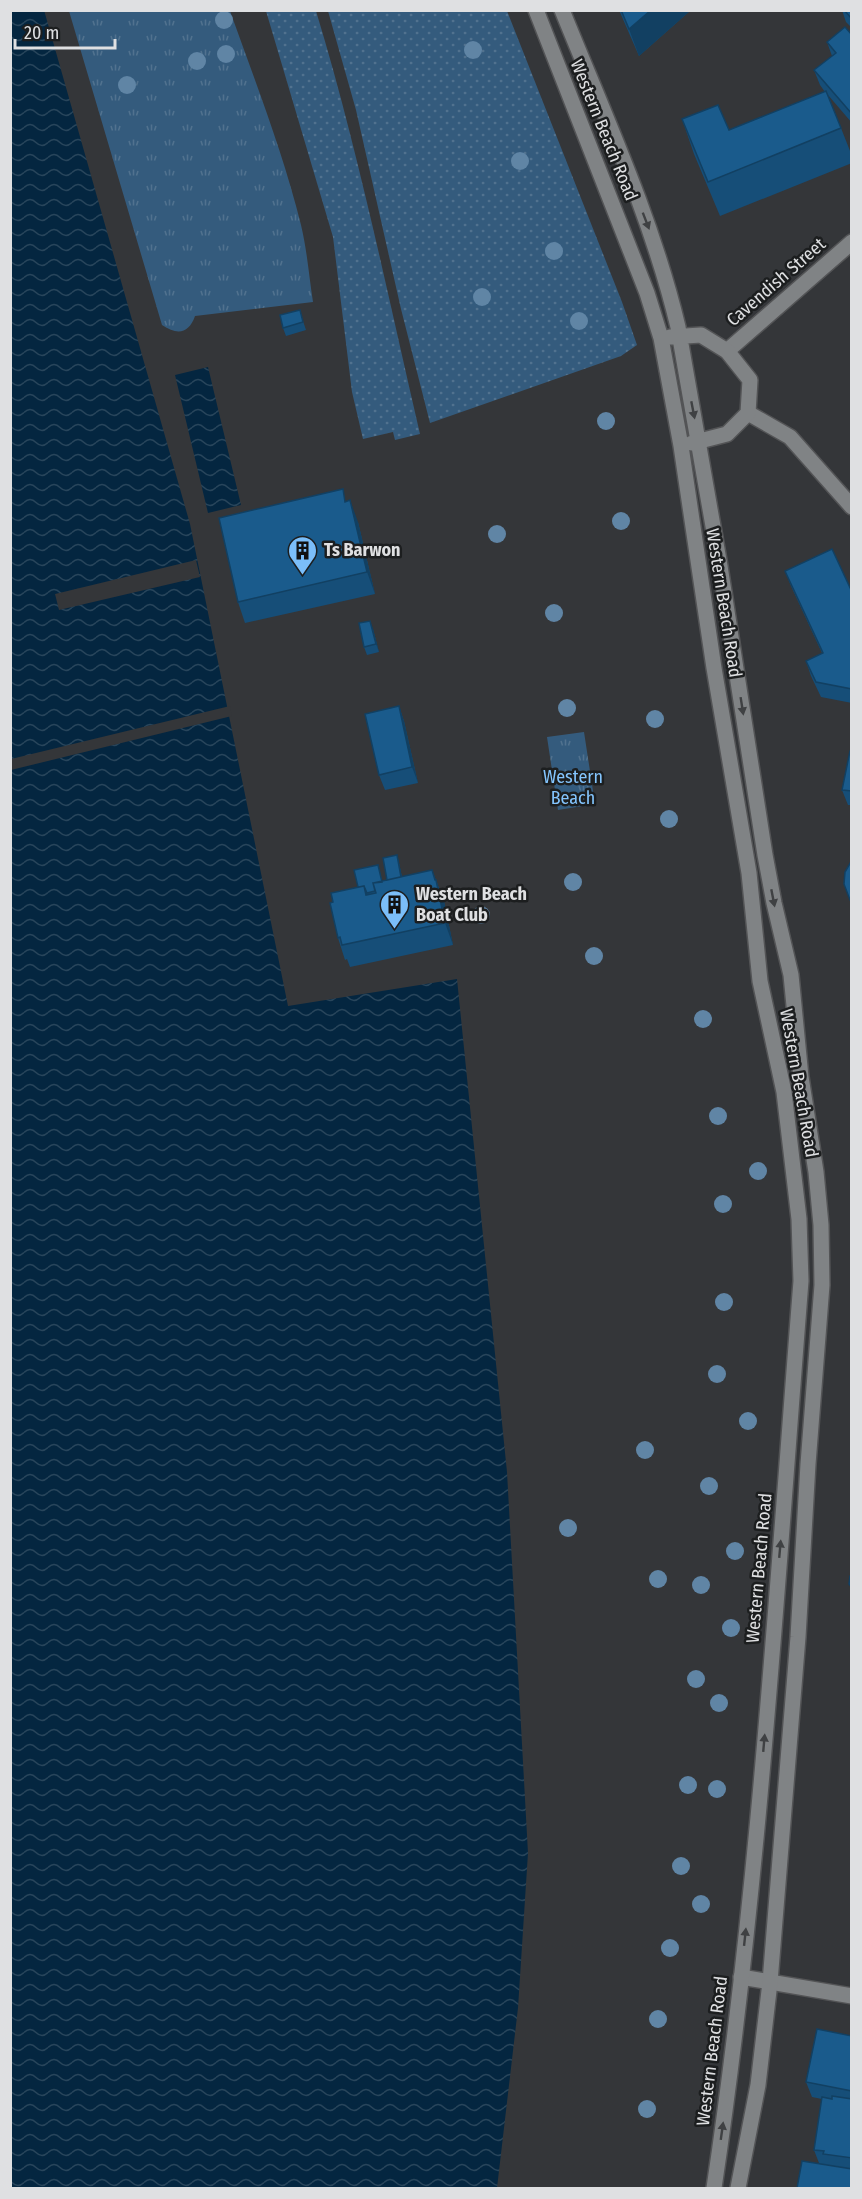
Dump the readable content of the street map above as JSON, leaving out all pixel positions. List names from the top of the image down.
{
  "streets": {
    "street": ["Western Beach Road", "Cavendish Street"]
  },
  "parks": ["Western Beach"],
  "places": {
    "building": ["Ts Barwon", "Western Beach Boat Club"]
  },
  "scale_bar": "20 m"
}
